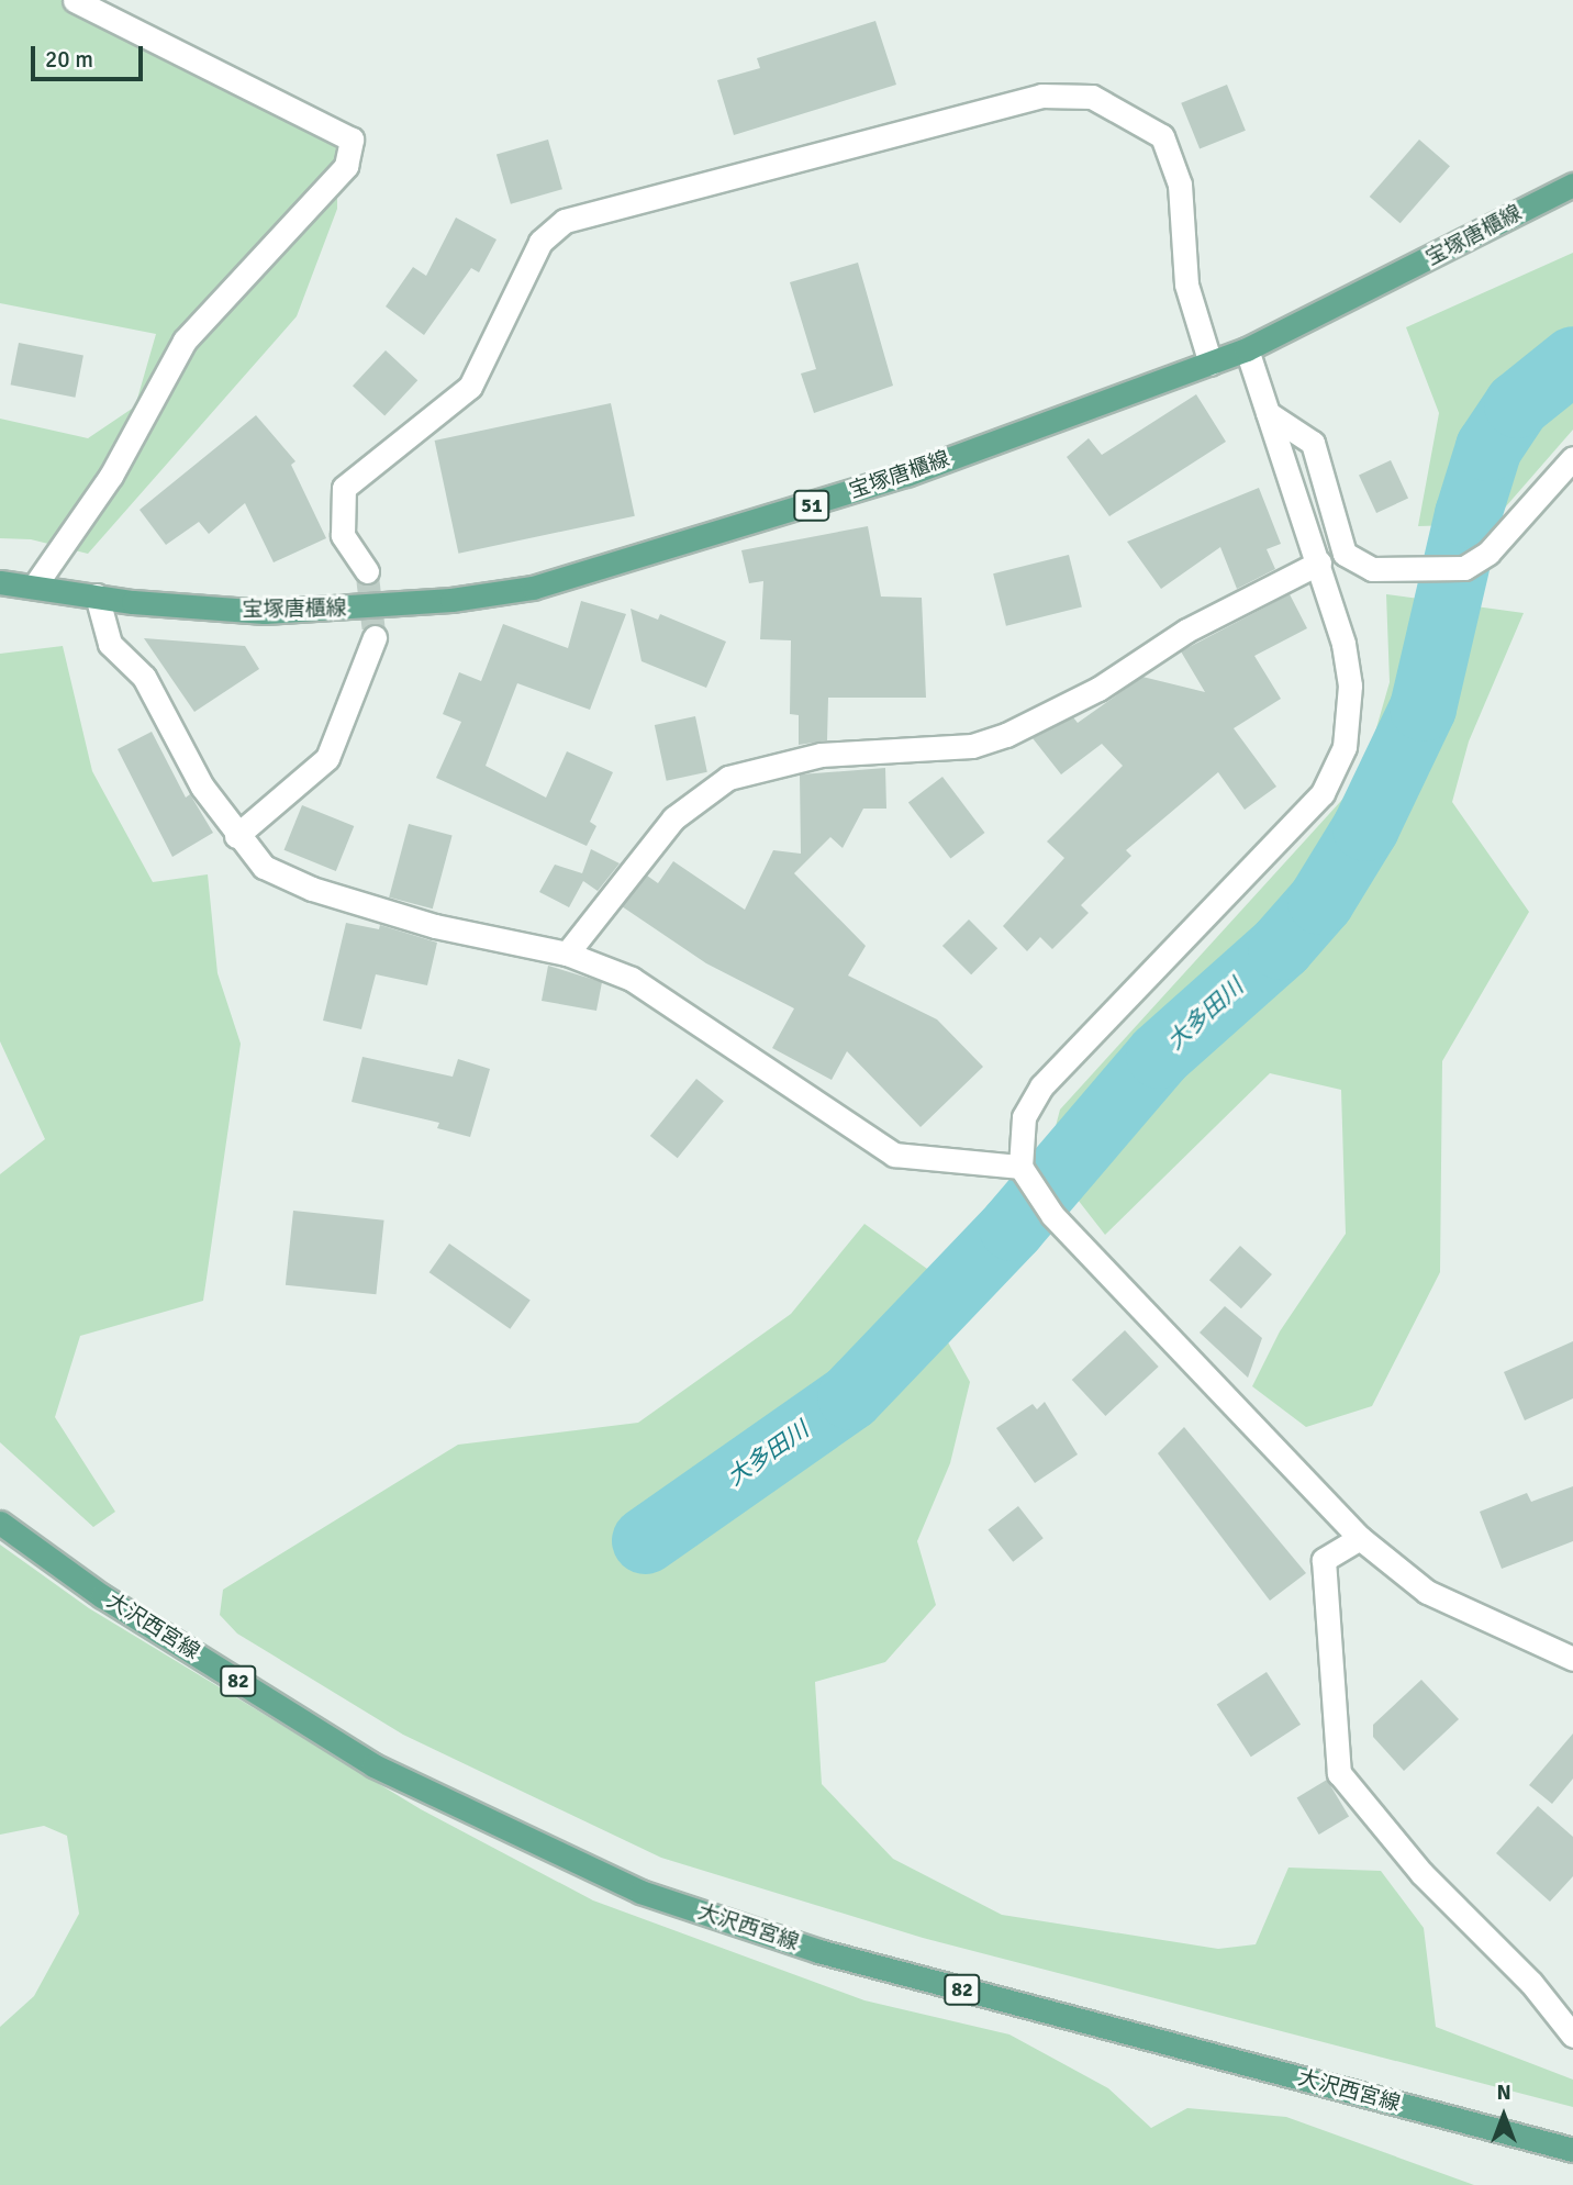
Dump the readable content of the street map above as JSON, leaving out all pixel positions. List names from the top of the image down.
{
  "streets": {
    "main road": [
      "宝塚唐櫃線",
      "51",
      "大沢西宮線",
      "82"
    ]
  },
  "water": ["大多田川"],
  "scale_bar": "20 m",
  "north": "top"
}
